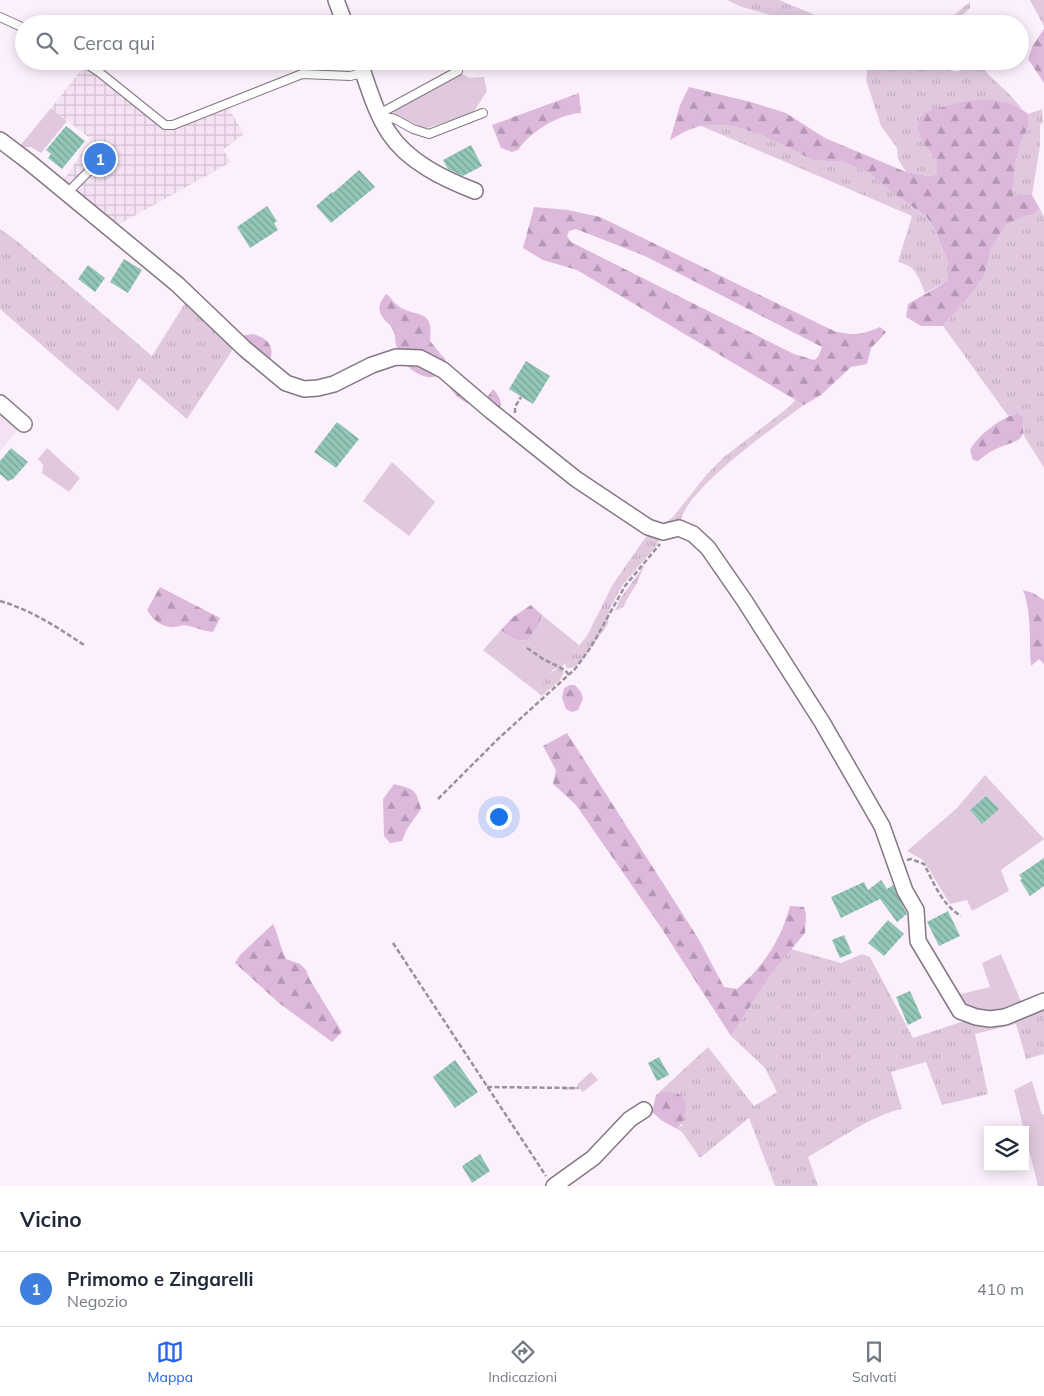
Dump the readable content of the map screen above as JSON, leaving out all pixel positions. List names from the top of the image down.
{
  "page": {
    "search": "Cerca qui",
    "pins": "1",
    "heading": "Vicino",
    "list": [
      {
        "mark": "1",
        "name": "Primomo e Zingarelli",
        "note": "Negozio",
        "value": "410 m"
      }
    ],
    "nav": ["Mappa", "Indicazioni", "Salvati"]
  }
}
